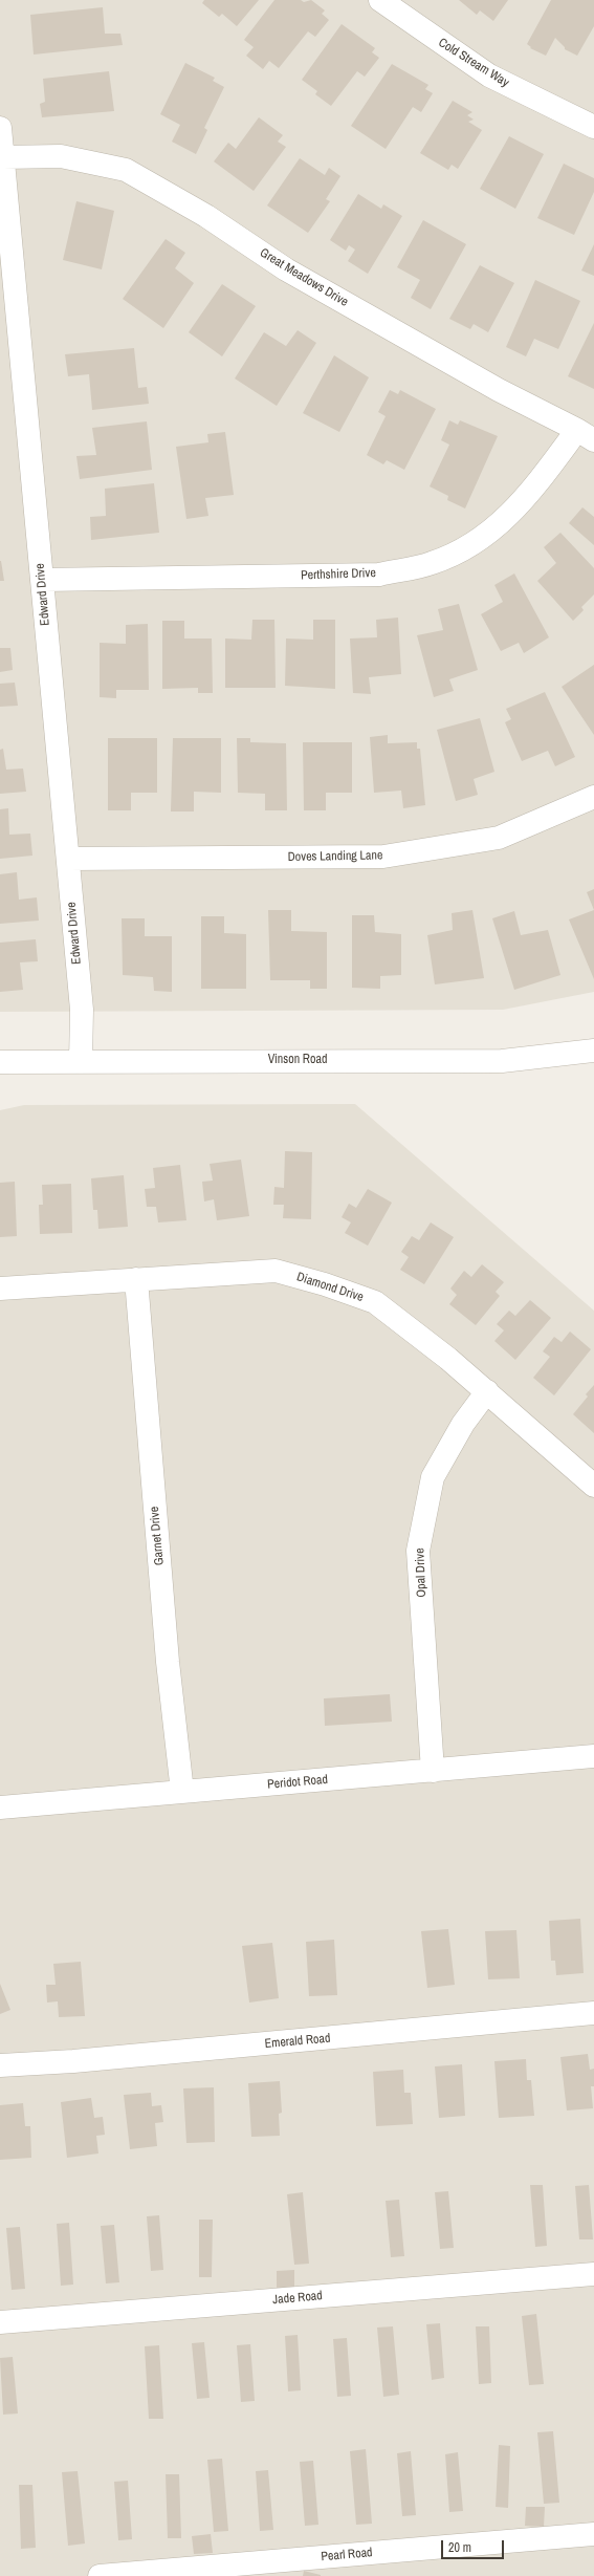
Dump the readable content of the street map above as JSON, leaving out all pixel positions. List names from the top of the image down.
{
  "streets": {
    "street": [
      "Cold Stream Way",
      "Great Meadows Drive",
      "Perthshire Drive",
      "Edward Drive",
      "Doves Landing Lane",
      "Vinson Road",
      "Diamond Drive",
      "Garnet Drive",
      "Opal Drive",
      "Peridot Road",
      "Emerald Road",
      "Jade Road",
      "Pearl Road"
    ]
  },
  "crossings": [
    ["Great Meadows Drive", "Perthshire Drive"],
    ["Great Meadows Drive", "Edward Drive"],
    ["Perthshire Drive", "Edward Drive"],
    ["Edward Drive", "Doves Landing Lane"],
    ["Edward Drive", "Vinson Road"],
    ["Diamond Drive", "Garnet Drive"],
    ["Diamond Drive", "Opal Drive"],
    ["Garnet Drive", "Peridot Road"],
    ["Opal Drive", "Peridot Road"]
  ],
  "scale_bar": "20 m"
}
